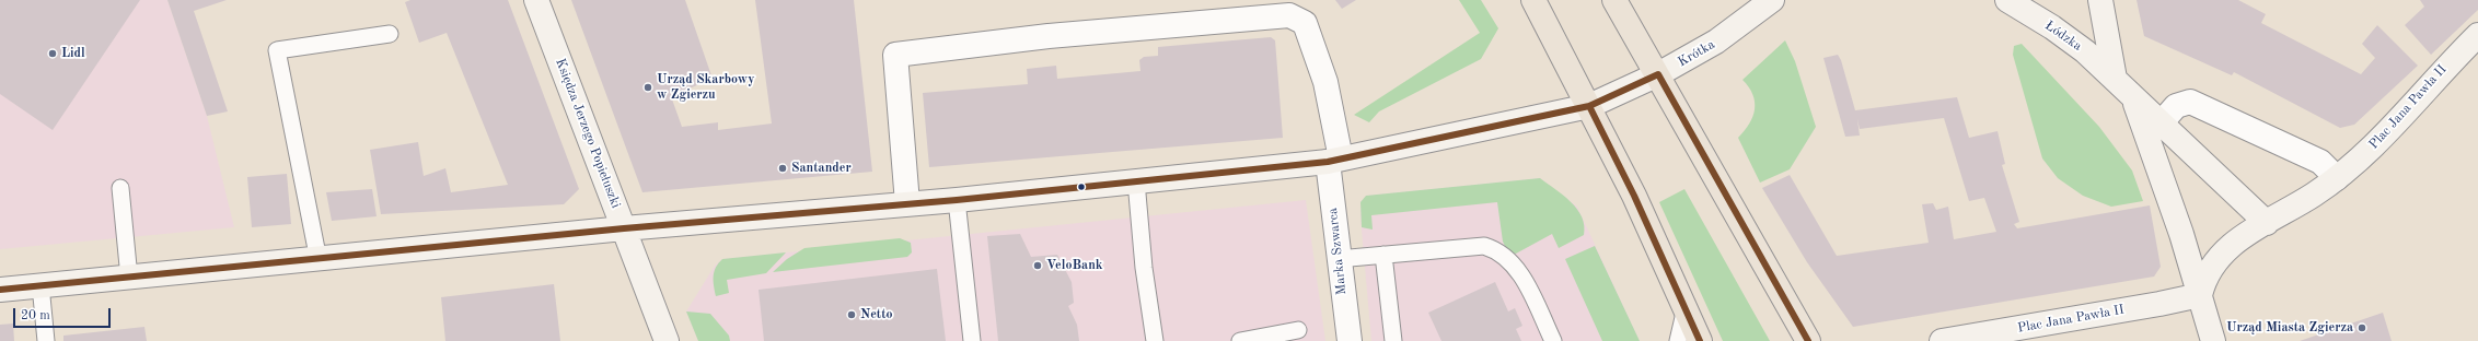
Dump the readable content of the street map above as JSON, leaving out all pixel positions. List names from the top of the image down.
{
  "streets": {
    "main road": [
      "Łódzka",
      "Krótka",
      "Plac Jana Pawła II",
      "Księdza Jerzego Popiełuszki"
    ],
    "street": ["Marka Szwarca"]
  },
  "crossings": [
    ["Krótka", "Księdza Jerzego Popiełuszki"],
    ["Krótka", "Marka Szwarca"]
  ],
  "places": [
    "Lidl",
    "Urząd Skarbowy w Zgierzu",
    "Santander",
    "VeloBank",
    "Netto",
    "Urząd Miasta Zgierza"
  ],
  "scale_bar": "20 m"
}
